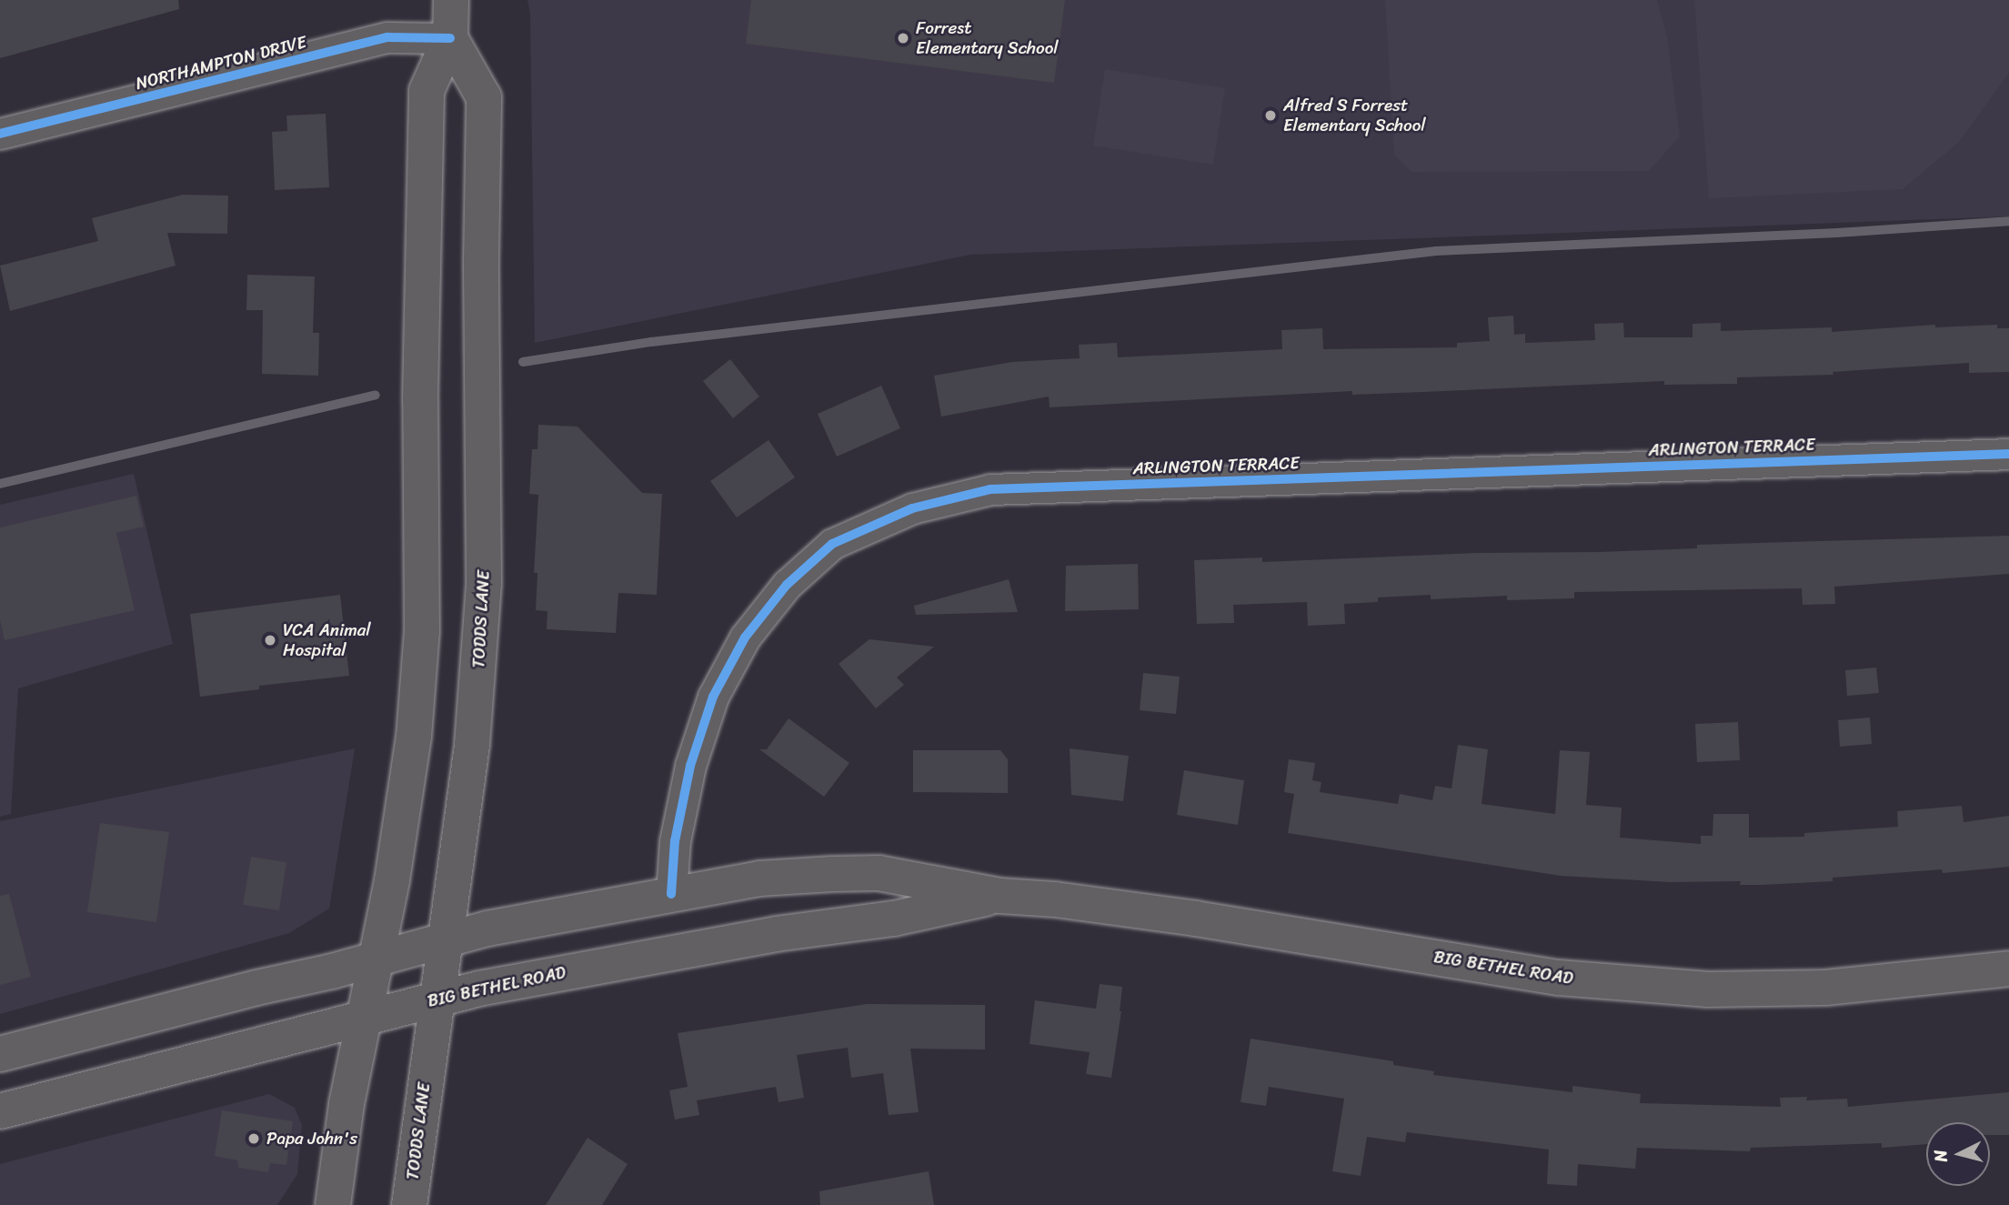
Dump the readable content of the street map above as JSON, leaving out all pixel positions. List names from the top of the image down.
{
  "streets": {
    "main road": ["TODDS LANE", "BIG BETHEL ROAD"],
    "street": ["NORTHAMPTON DRIVE", "ARLINGTON TERRACE"]
  },
  "crossings": [
    ["NORTHAMPTON DRIVE", "TODDS LANE"],
    ["ARLINGTON TERRACE", "BIG BETHEL ROAD"],
    ["TODDS LANE", "BIG BETHEL ROAD"]
  ],
  "places": [
    "Forrest Elementary School",
    "Alfred S Forrest Elementary School",
    "VCA Animal Hospital",
    "Papa John's"
  ],
  "north": "left"
}
